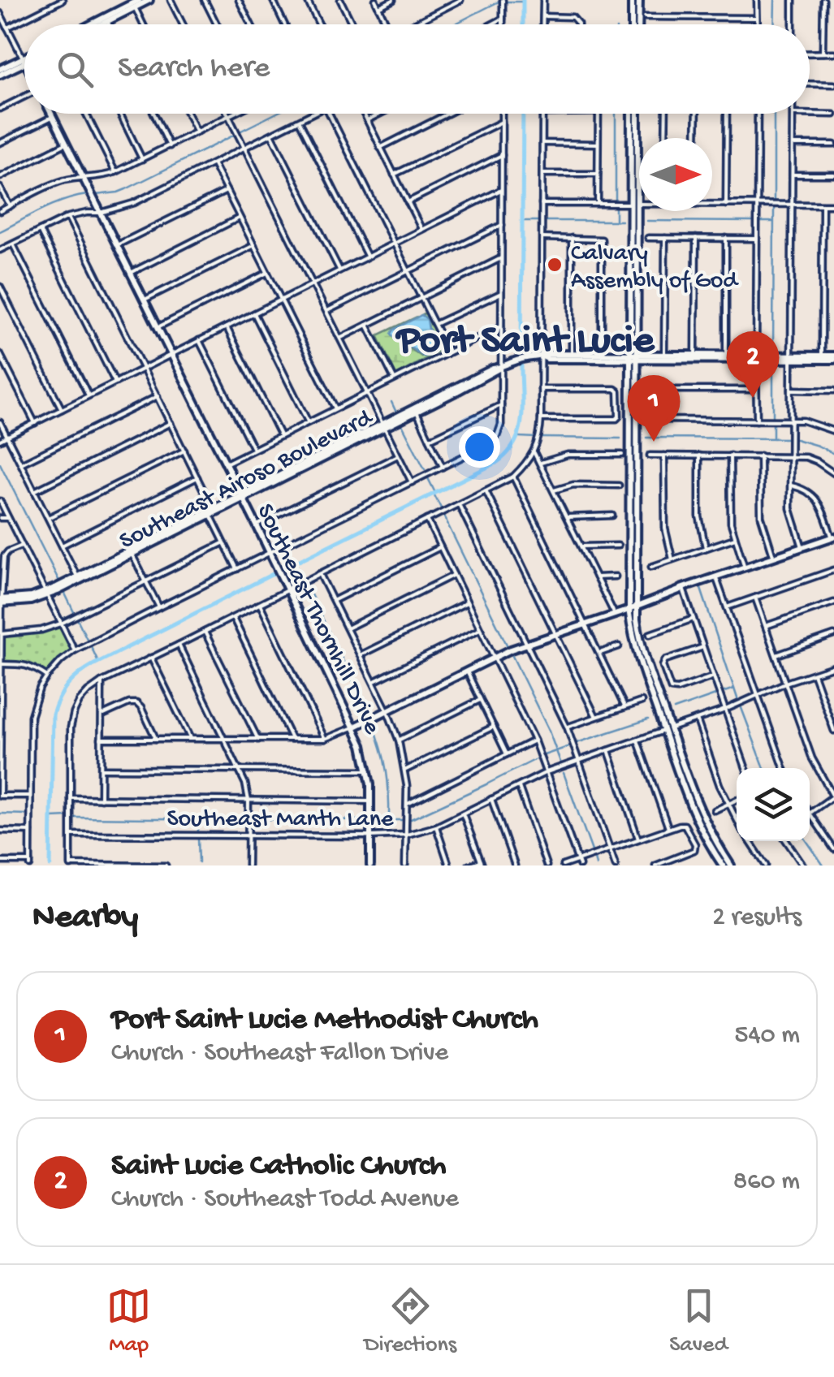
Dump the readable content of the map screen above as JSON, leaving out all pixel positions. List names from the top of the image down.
{
  "streets": {
    "main road": ["Southeast Airoso Boulevard", "Southeast Thornhill Drive"],
    "street": ["Southeast Manth Lane"]
  },
  "crossings": [
    ["Southeast Airoso Boulevard", "Southeast Thornhill Drive"],
    ["Southeast Thornhill Drive", "Southeast Manth Lane"]
  ],
  "districts": ["Port Saint Lucie"],
  "places": ["Calvary Assembly of God"],
  "north": "right",
  "page": {
    "search": "Search here",
    "pins": ["2", "1"],
    "heading": ["Nearby", "2 results"],
    "list": [
      {
        "mark": "1",
        "name": "Port Saint Lucie Methodist Church",
        "note": "Church · Southeast Fallon Drive",
        "value": "540 m"
      },
      {
        "mark": "2",
        "name": "Saint Lucie Catholic Church",
        "note": "Church · Southeast Todd Avenue",
        "value": "860 m"
      }
    ],
    "nav": ["Map", "Directions", "Saved"]
  }
}
